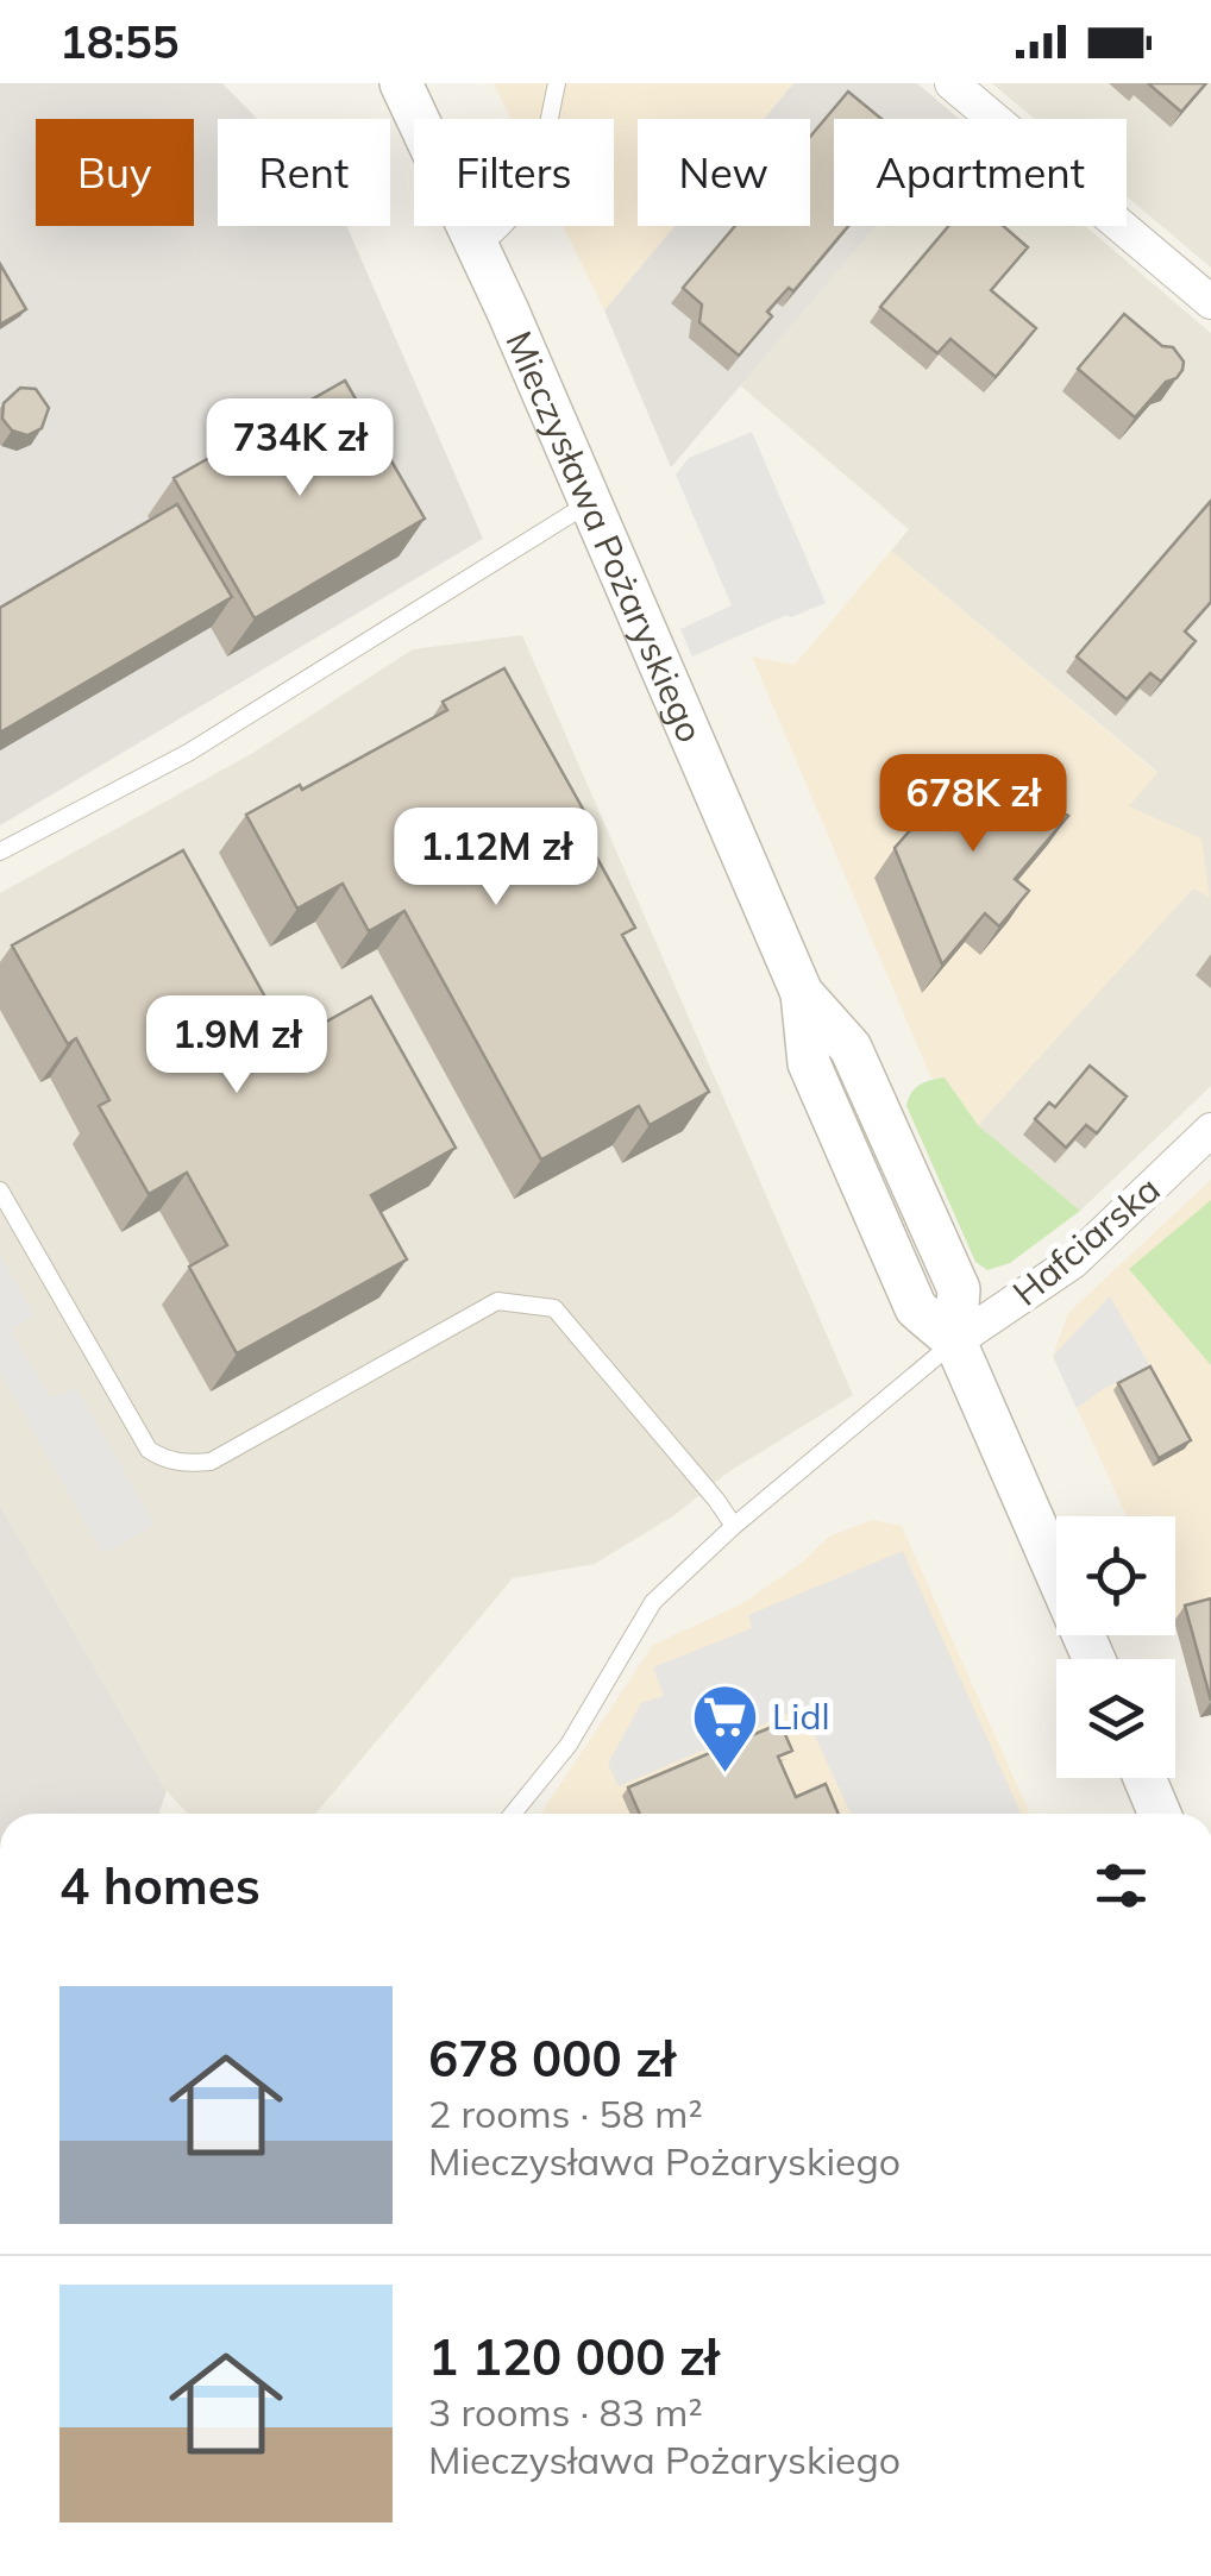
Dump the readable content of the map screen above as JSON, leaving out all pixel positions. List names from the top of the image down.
{
  "streets": {
    "street": ["Mieczysława Pożaryskiego", "Hafciarska"]
  },
  "crossings": [
    ["Mieczysława Pożaryskiego", "Hafciarska"]
  ],
  "places": {
    "supermarket": ["Lidl"]
  },
  "page": {
    "status": "18:55",
    "chip": [
      "Buy",
      "Rent",
      "Filters",
      "New",
      "Apartment"
    ],
    "price": [
      "734K zł",
      "678K zł",
      "1.12M zł",
      "1.9M zł"
    ],
    "heading": "4 homes",
    "list": [
      {
        "name": "678 000 zł",
        "note": "2 rooms · 58 m² · Mieczysława Pożaryskiego"
      },
      {
        "name": "1 120 000 zł",
        "note": "3 rooms · 83 m² · Mieczysława Pożaryskiego"
      }
    ]
  }
}
